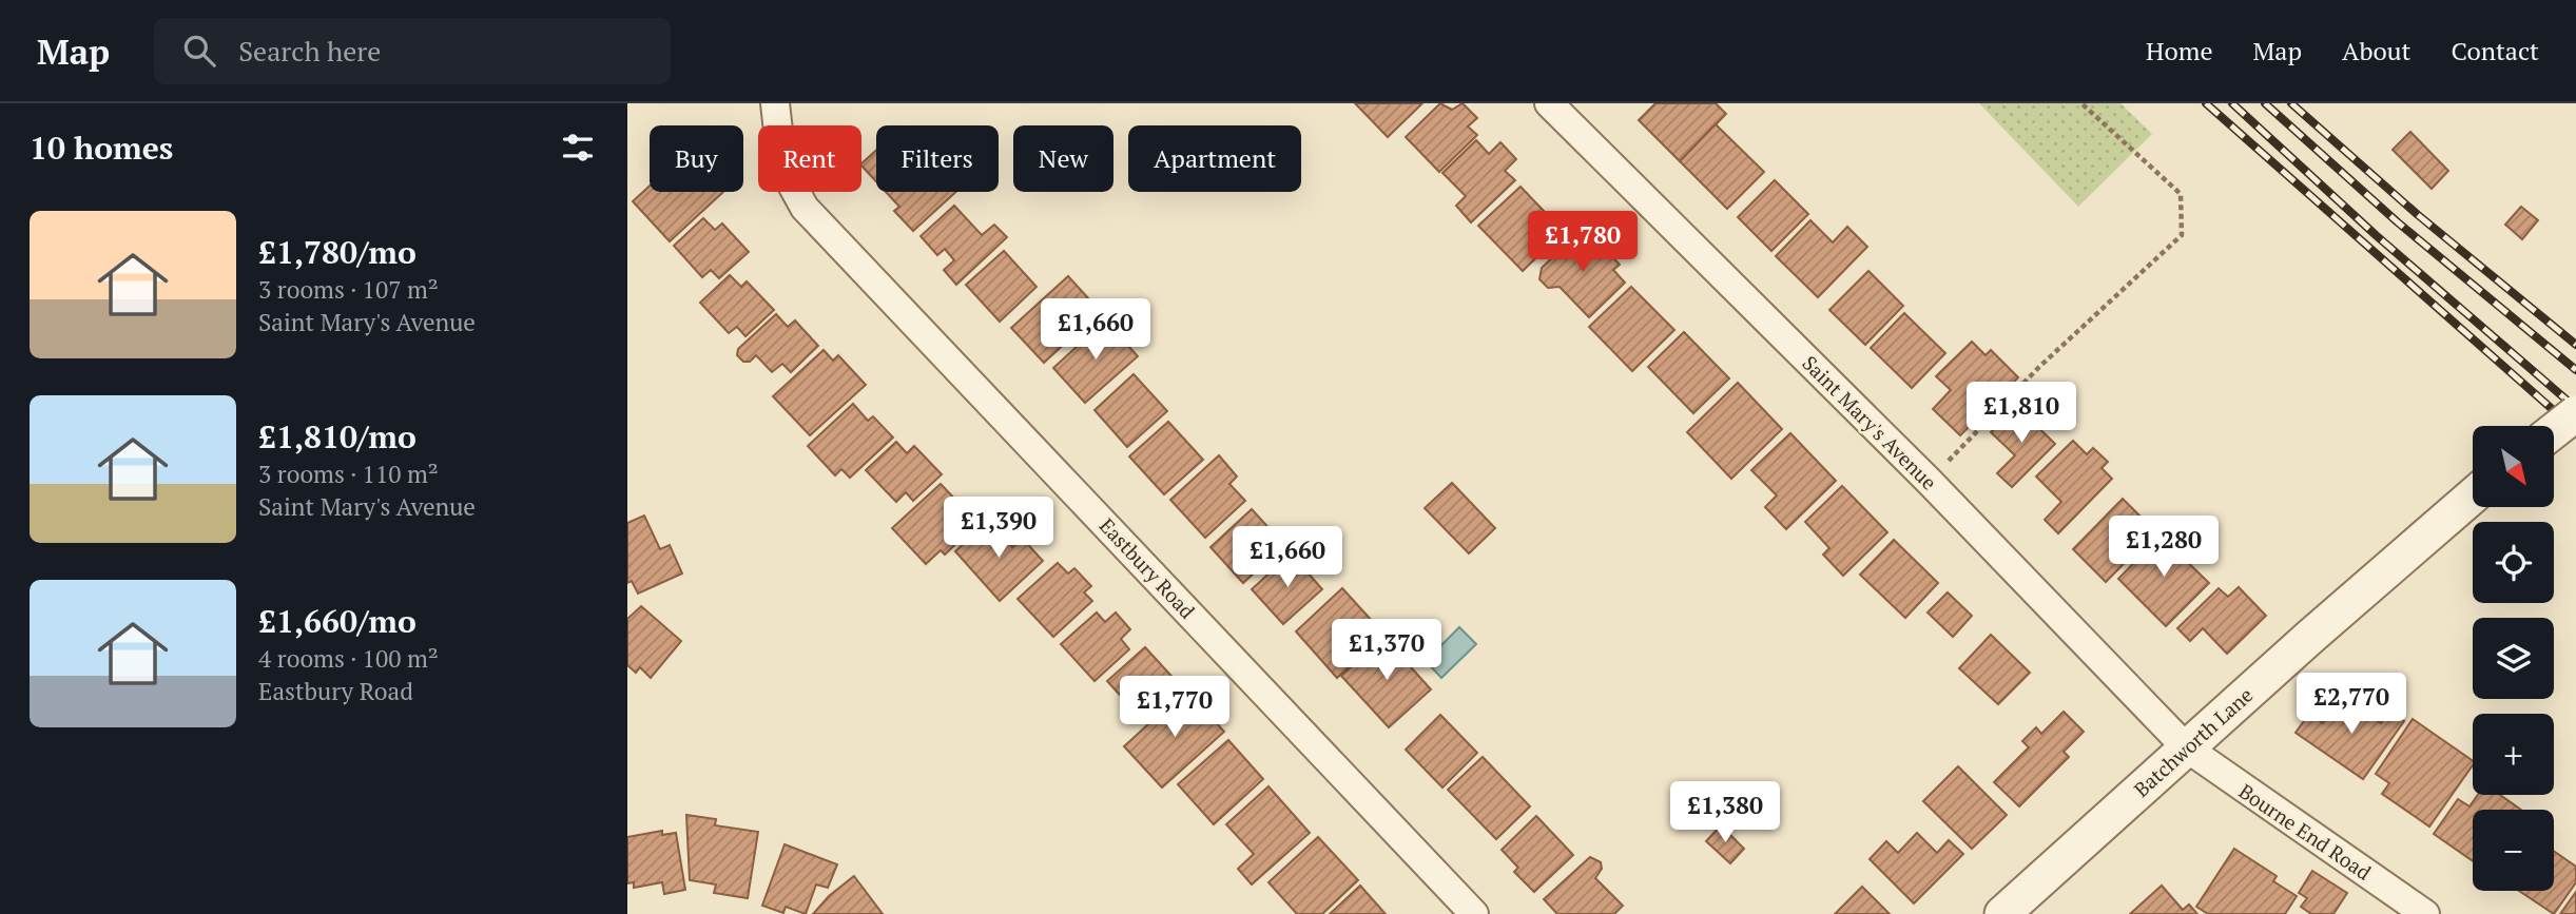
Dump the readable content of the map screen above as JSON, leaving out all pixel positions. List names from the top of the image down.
{
  "streets": {
    "street": [
      "Saint Mary's Avenue",
      "Eastbury Road",
      "Batchworth Lane",
      "Bourne End Road"
    ]
  },
  "crossings": [
    ["Saint Mary's Avenue", "Batchworth Lane"],
    ["Saint Mary's Avenue", "Bourne End Road"],
    ["Batchworth Lane", "Bourne End Road"]
  ],
  "north": "bottom right",
  "page": {
    "header": "Map",
    "search": "Search here",
    "nav": [
      "Home",
      "Map",
      "About",
      "Contact"
    ],
    "heading": "10 homes",
    "chip": [
      "Buy",
      "Rent",
      "Filters",
      "New",
      "Apartment"
    ],
    "list": [
      {
        "name": "£1,780/mo",
        "note": "3 rooms · 107 m² · Saint Mary's Avenue"
      },
      {
        "name": "£1,810/mo",
        "note": "3 rooms · 110 m² · Saint Mary's Avenue"
      },
      {
        "name": "£1,660/mo",
        "note": "4 rooms · 100 m² · Eastbury Road"
      }
    ],
    "price": [
      "£1,780",
      "£1,660",
      "£1,810",
      "£1,390",
      "£1,280",
      "£1,660",
      "£1,370",
      "£2,770",
      "£1,770",
      "£1,380"
    ],
    "map_buttons": ["+", "−"]
  }
}
